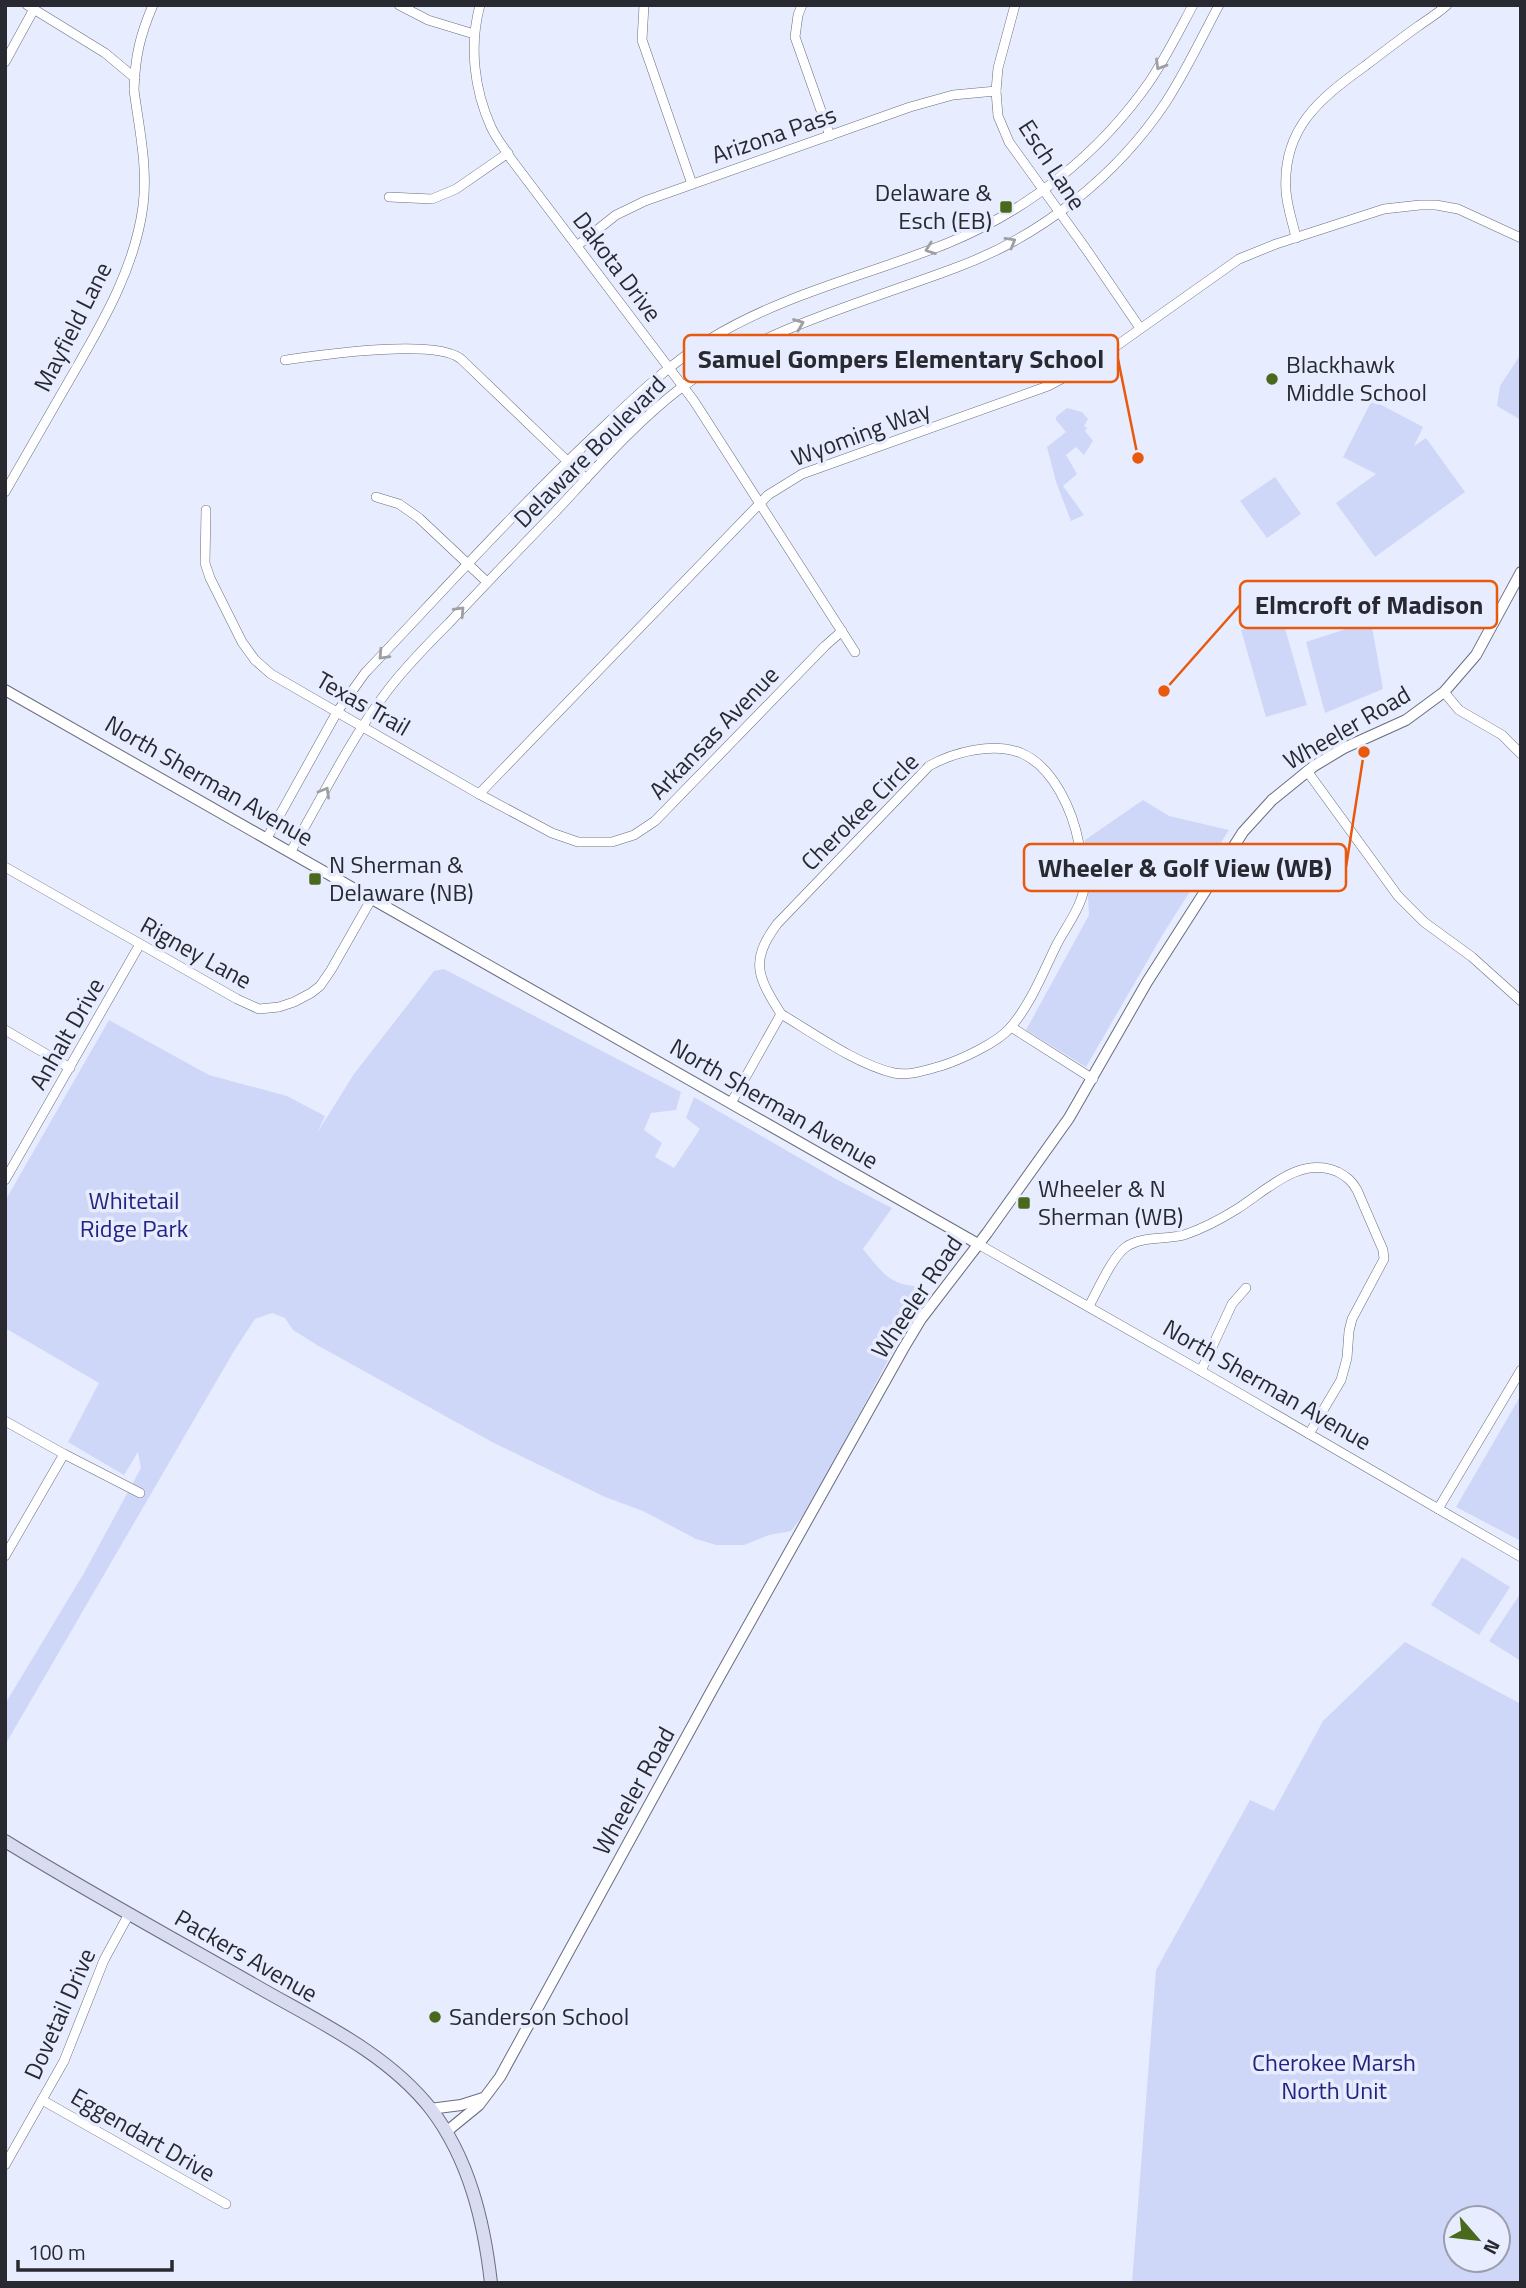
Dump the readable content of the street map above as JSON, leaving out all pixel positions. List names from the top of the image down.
{
  "streets": {
    "main road": ["Packers Avenue"],
    "street": [
      "Arizona Pass",
      "Esch Lane",
      "Dakota Drive",
      "Mayfield Lane",
      "Wyoming Way",
      "Delaware Boulevard",
      "Texas Trail",
      "Wheeler Road",
      "Arkansas Avenue",
      "North Sherman Avenue",
      "Cherokee Circle",
      "Rigney Lane",
      "Anhalt Drive",
      "Dovetail Drive",
      "Eggendart Drive"
    ]
  },
  "crossings": [
    ["Arizona Pass", "Esch Lane"],
    ["Arizona Pass", "Dakota Drive"],
    ["Esch Lane", "Wyoming Way"],
    ["Esch Lane", "Delaware Boulevard"],
    ["Dakota Drive", "Wyoming Way"],
    ["Dakota Drive", "Delaware Boulevard"],
    ["Dakota Drive", "Arkansas Avenue"],
    ["Wyoming Way", "Texas Trail"],
    ["Delaware Boulevard", "Texas Trail"],
    ["Delaware Boulevard", "North Sherman Avenue"],
    ["Texas Trail", "Arkansas Avenue"],
    ["Wheeler Road", "North Sherman Avenue"],
    ["Wheeler Road", "Packers Avenue"],
    ["North Sherman Avenue", "Rigney Lane"],
    ["Rigney Lane", "Anhalt Drive"],
    ["Packers Avenue", "Dovetail Drive"],
    ["Dovetail Drive", "Eggendart Drive"]
  ],
  "parks": ["Whitetail Ridge Park", "Cherokee Marsh North Unit"],
  "places": {
    "transit": ["Delaware & Esch (EB)", "N Sherman & Delaware (NB)", "Wheeler & N Sherman (WB)"],
    "other": [
      "Blackhawk Middle School",
      "Samuel Gompers Elementary School",
      "Elmcroft of Madison",
      "Wheeler & Golf View (WB)",
      "Sanderson School"
    ]
  },
  "scale_bar": "100 m",
  "north": "bottom right"
}
